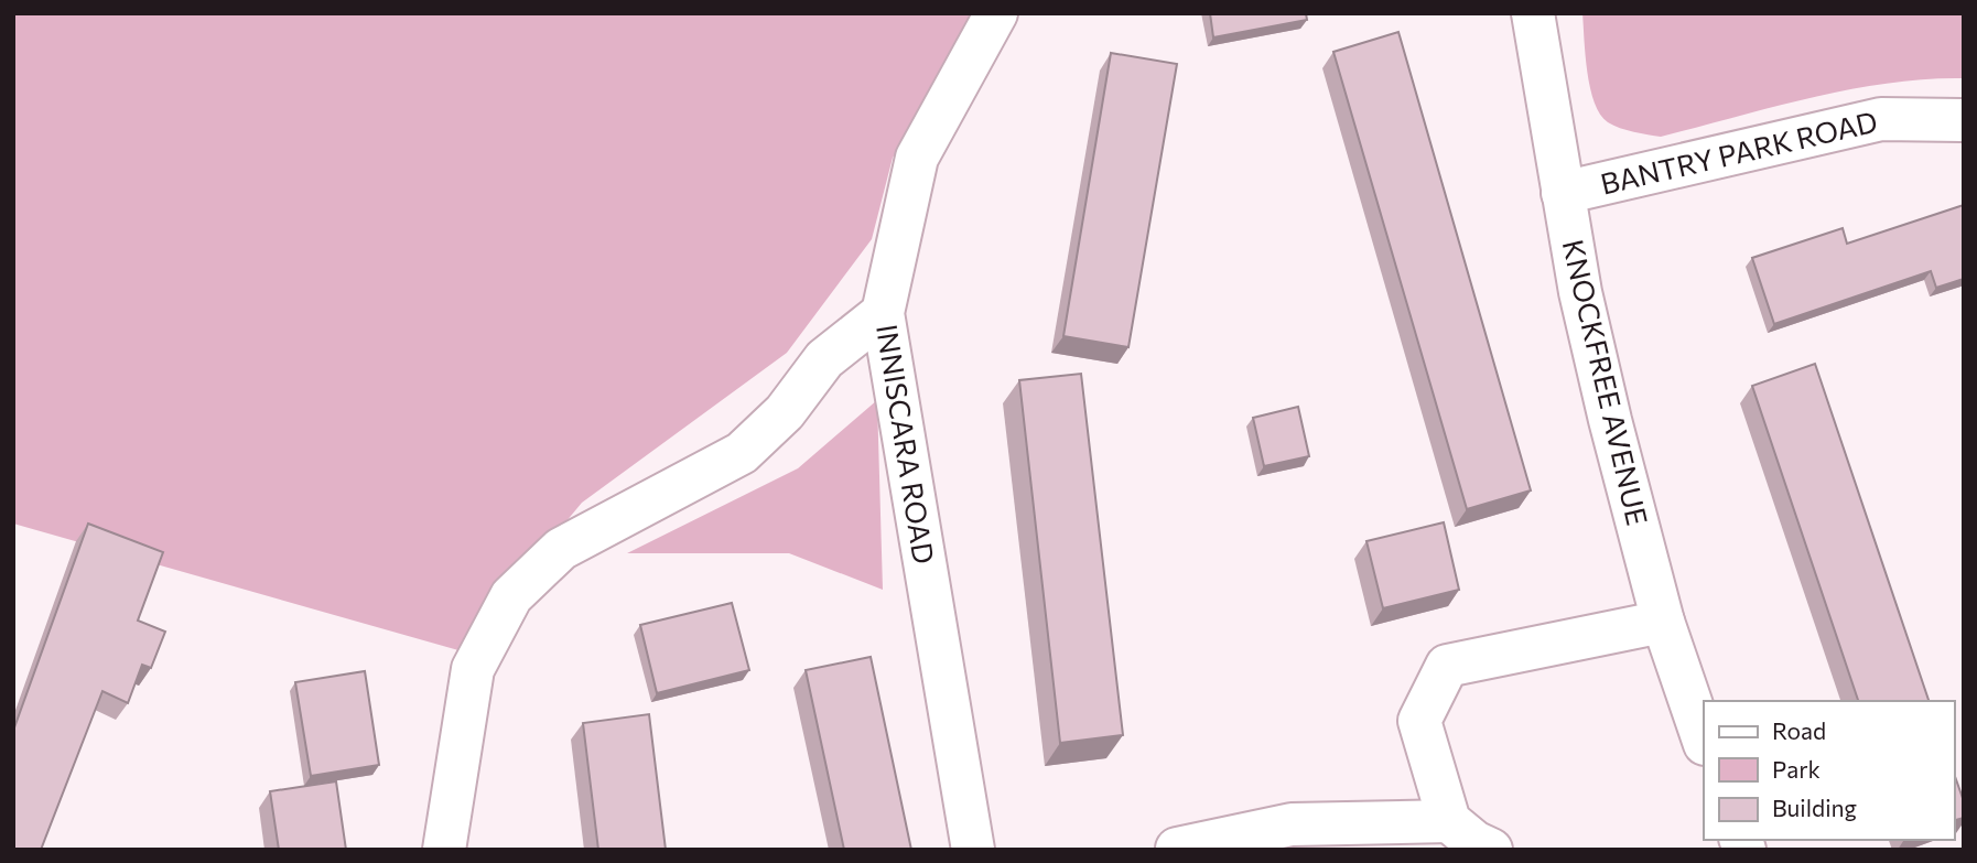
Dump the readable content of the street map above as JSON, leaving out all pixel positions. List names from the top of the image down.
{
  "streets": {
    "street": ["BANTRY PARK ROAD", "KNOCKFREE AVENUE", "INNISCARA ROAD"]
  },
  "crossings": [
    ["BANTRY PARK ROAD", "KNOCKFREE AVENUE"]
  ],
  "legend": ["Road", "Park", "Building"]
}
